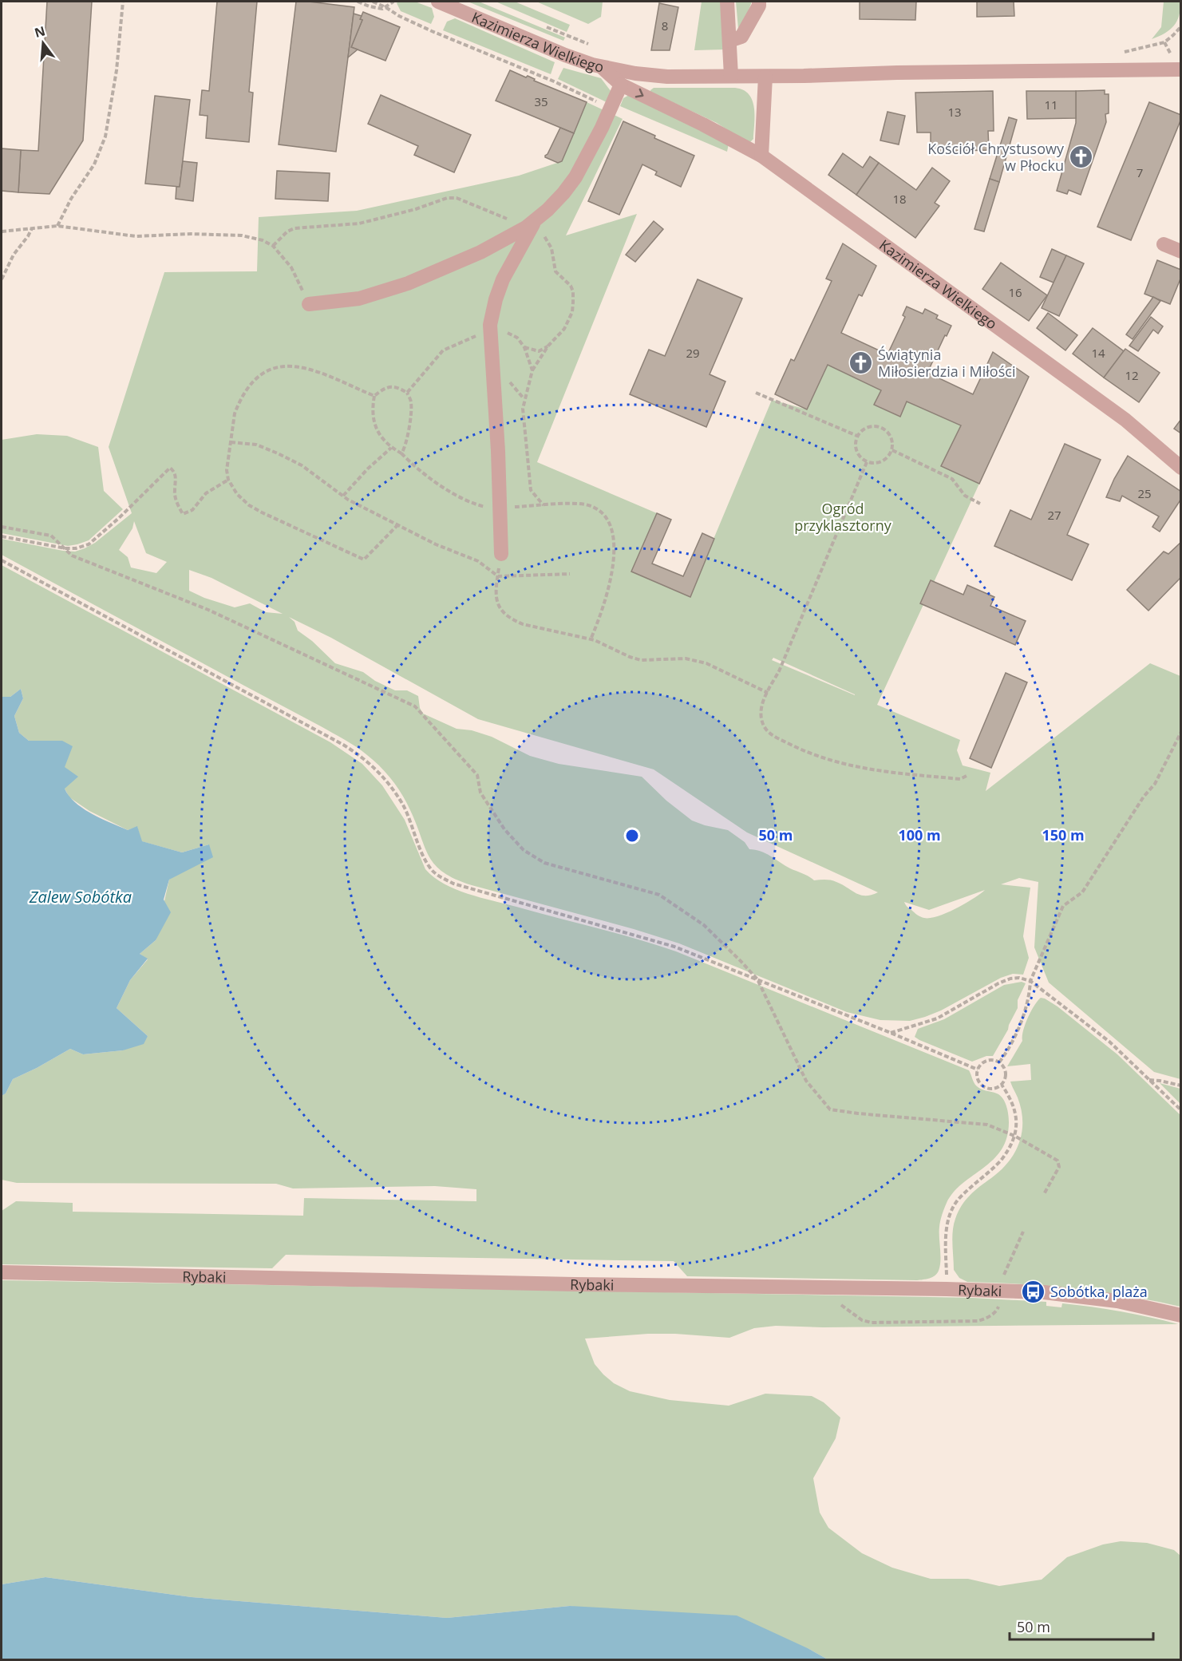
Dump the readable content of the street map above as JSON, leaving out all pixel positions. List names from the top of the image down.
{
  "streets": {
    "street": ["Kazimierza Wielkiego", "Rybaki"]
  },
  "water": ["Zalew Sobótka"],
  "parks": ["Ogród przyklasztorny"],
  "places": {
    "church": ["Kościół Chrystusowy w Płocku", "Świątynia Miłosierdzia i Miłości"],
    "bus stop": ["Sobótka, plaża"]
  },
  "house_numbers": [
    "8",
    "35",
    "11",
    "13",
    "7",
    "18",
    "16",
    "29",
    "14",
    "12",
    "25",
    "27"
  ],
  "scale_bar": "50 m",
  "north": "top",
  "rings": ["50 m", "100 m", "150 m"]
}
